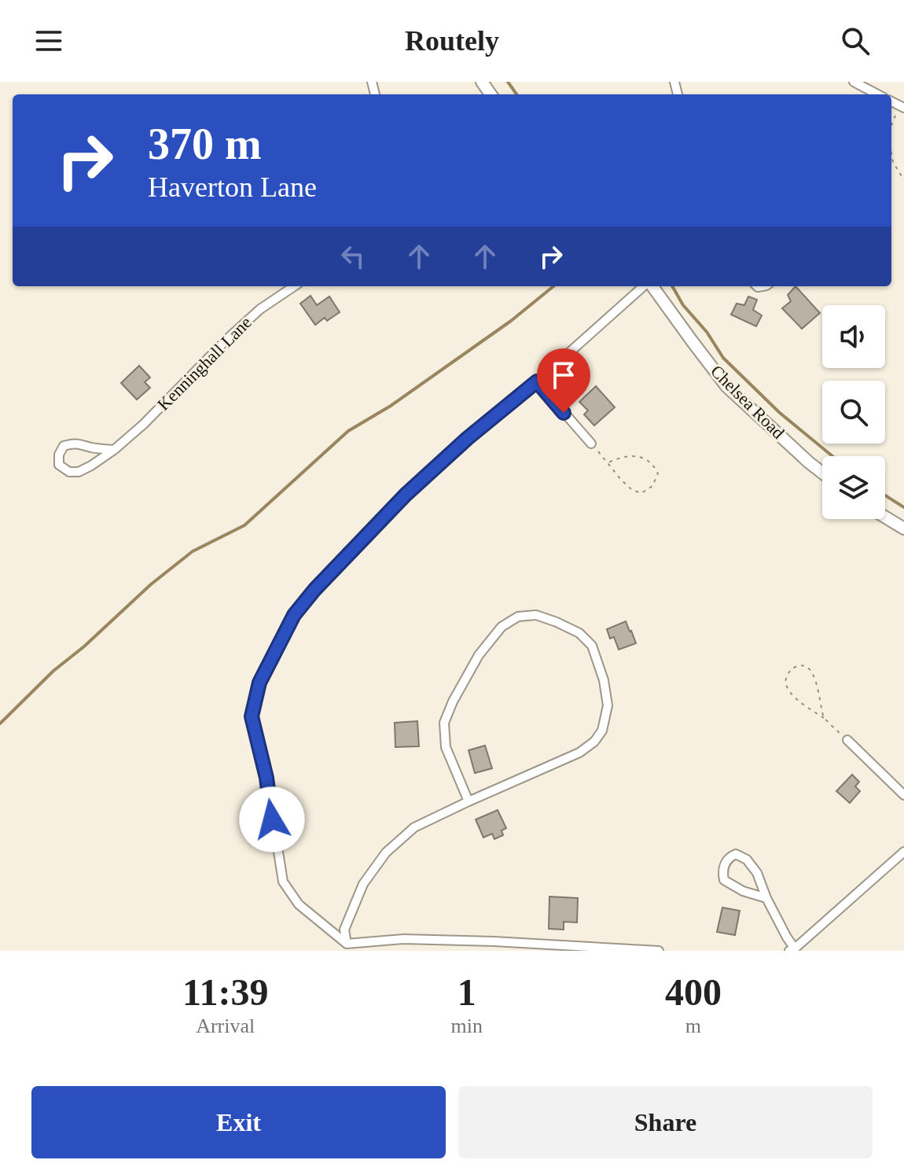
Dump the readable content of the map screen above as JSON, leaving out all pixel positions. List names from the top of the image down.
{
  "streets": {
    "street": ["Kenninghall Lane", "Chelsea Road"]
  },
  "page": {
    "header": "Routely",
    "turn": ["370 m", "Haverton Lane"],
    "eta": [
      "11:39",
      "Arrival",
      "1",
      "min",
      "400",
      "m"
    ],
    "buttons": ["Exit", "Share"]
  }
}
